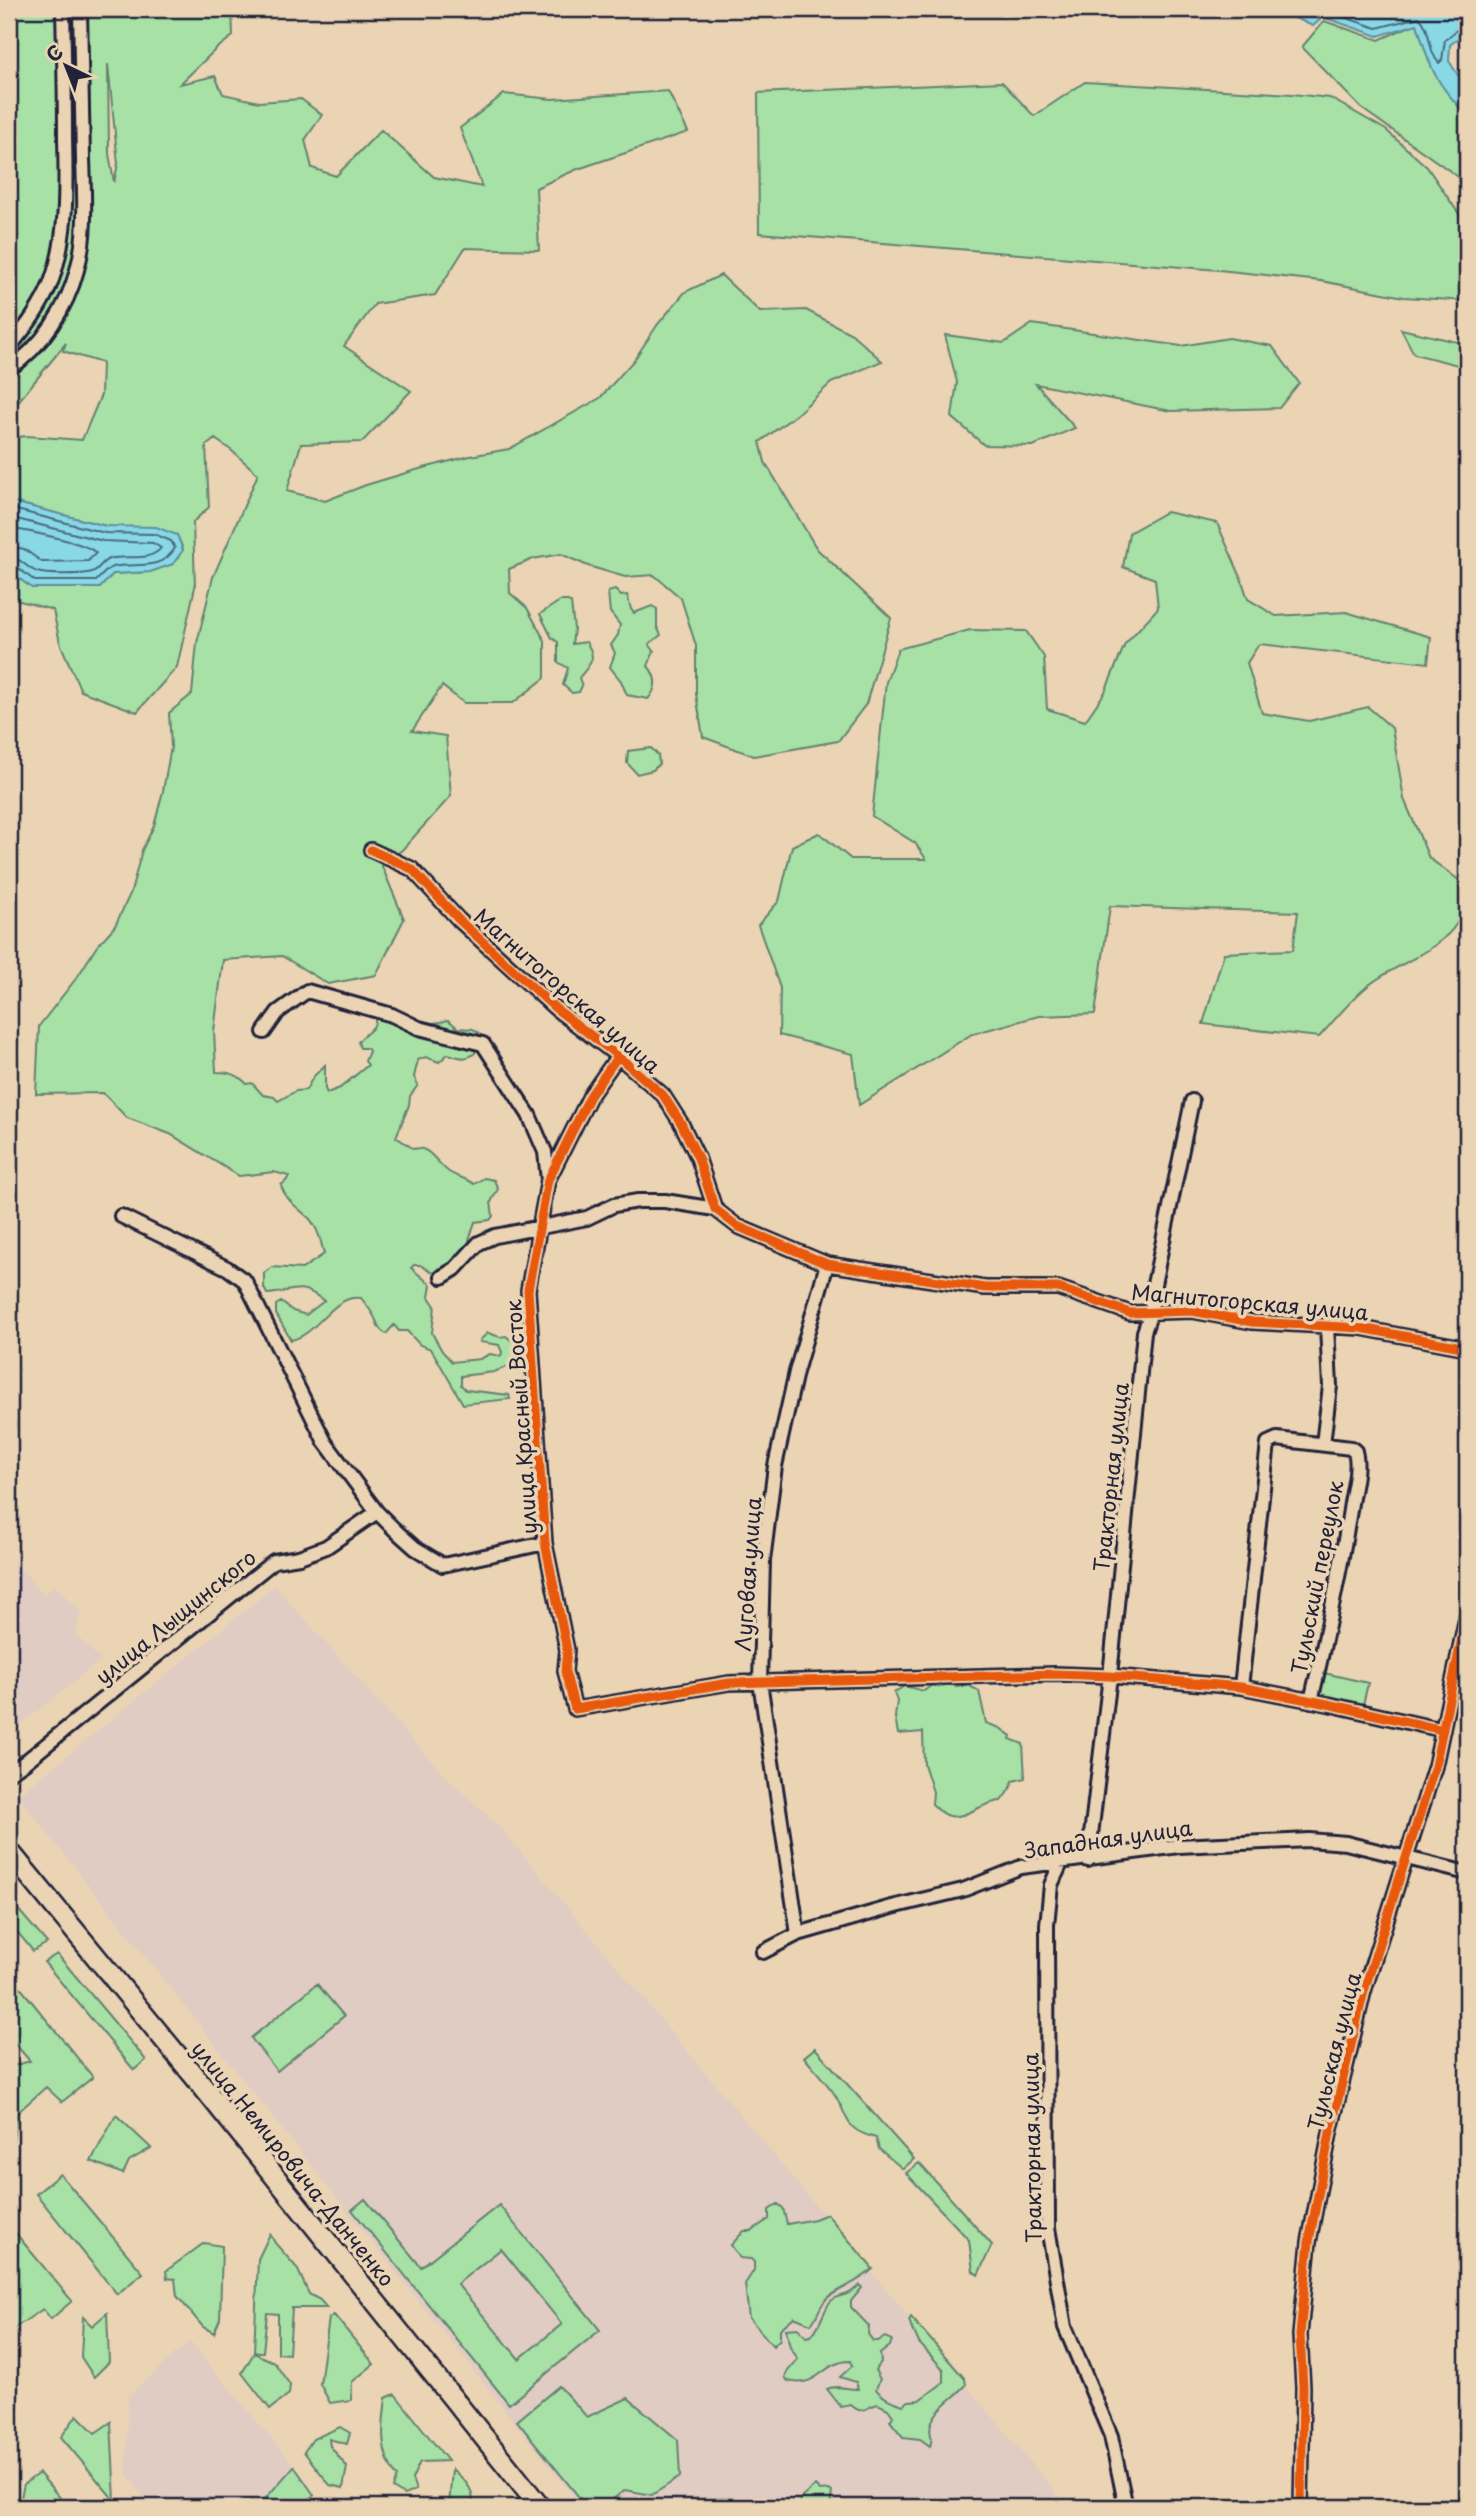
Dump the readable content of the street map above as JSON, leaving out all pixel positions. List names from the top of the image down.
{
  "streets": {
    "main road": ["улица Немировича-Данченко"],
    "street": [
      "Магнитогорская улица",
      "улица Красный Восток",
      "Тракторная улица",
      "Луговая улица",
      "Тульский переулок",
      "улица Лыщинского",
      "Западная улица",
      "Тульская улица"
    ]
  },
  "crossings": [
    ["Магнитогорская улица", "улица Красный Восток"],
    ["Магнитогорская улица", "Тракторная улица"],
    ["Магнитогорская улица", "Луговая улица"],
    ["улица Красный Восток", "Луговая улица"],
    ["Тракторная улица", "Западная улица"],
    ["Луговая улица", "Западная улица"],
    ["Западная улица", "Тульская улица"]
  ],
  "north": "top left"
}
